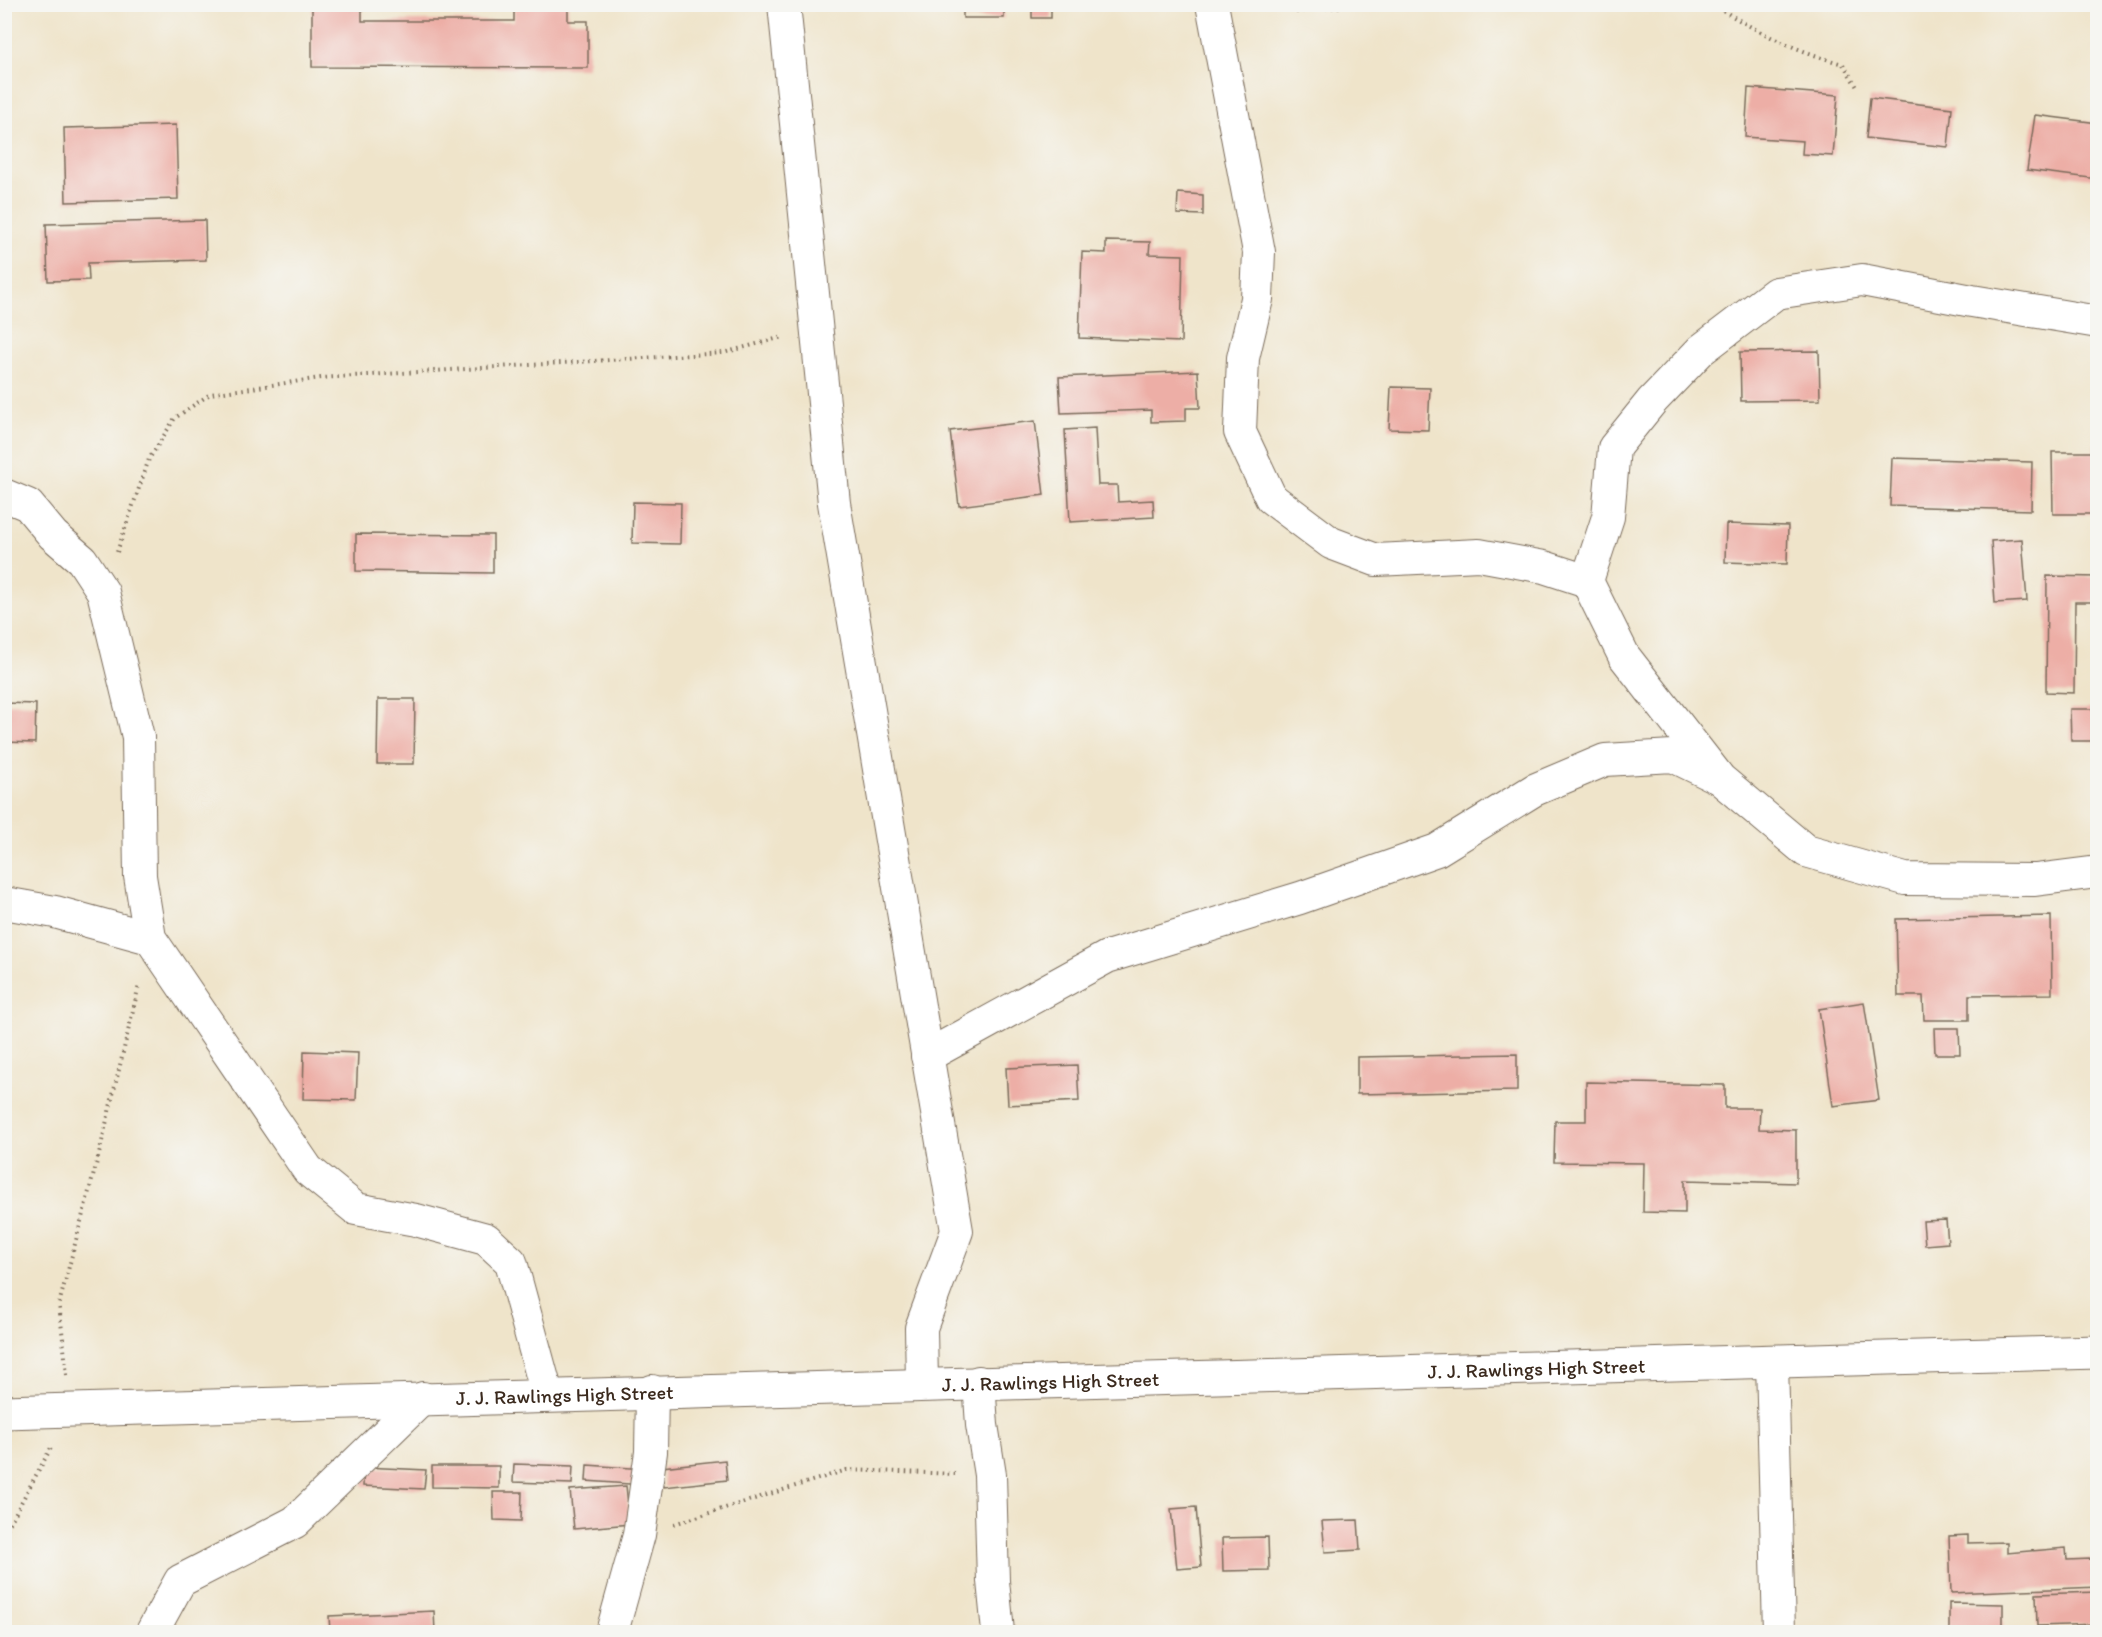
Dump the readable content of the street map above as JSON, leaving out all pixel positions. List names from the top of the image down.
{
  "streets": {
    "main road": ["J. J. Rawlings High Street"]
  }
}
